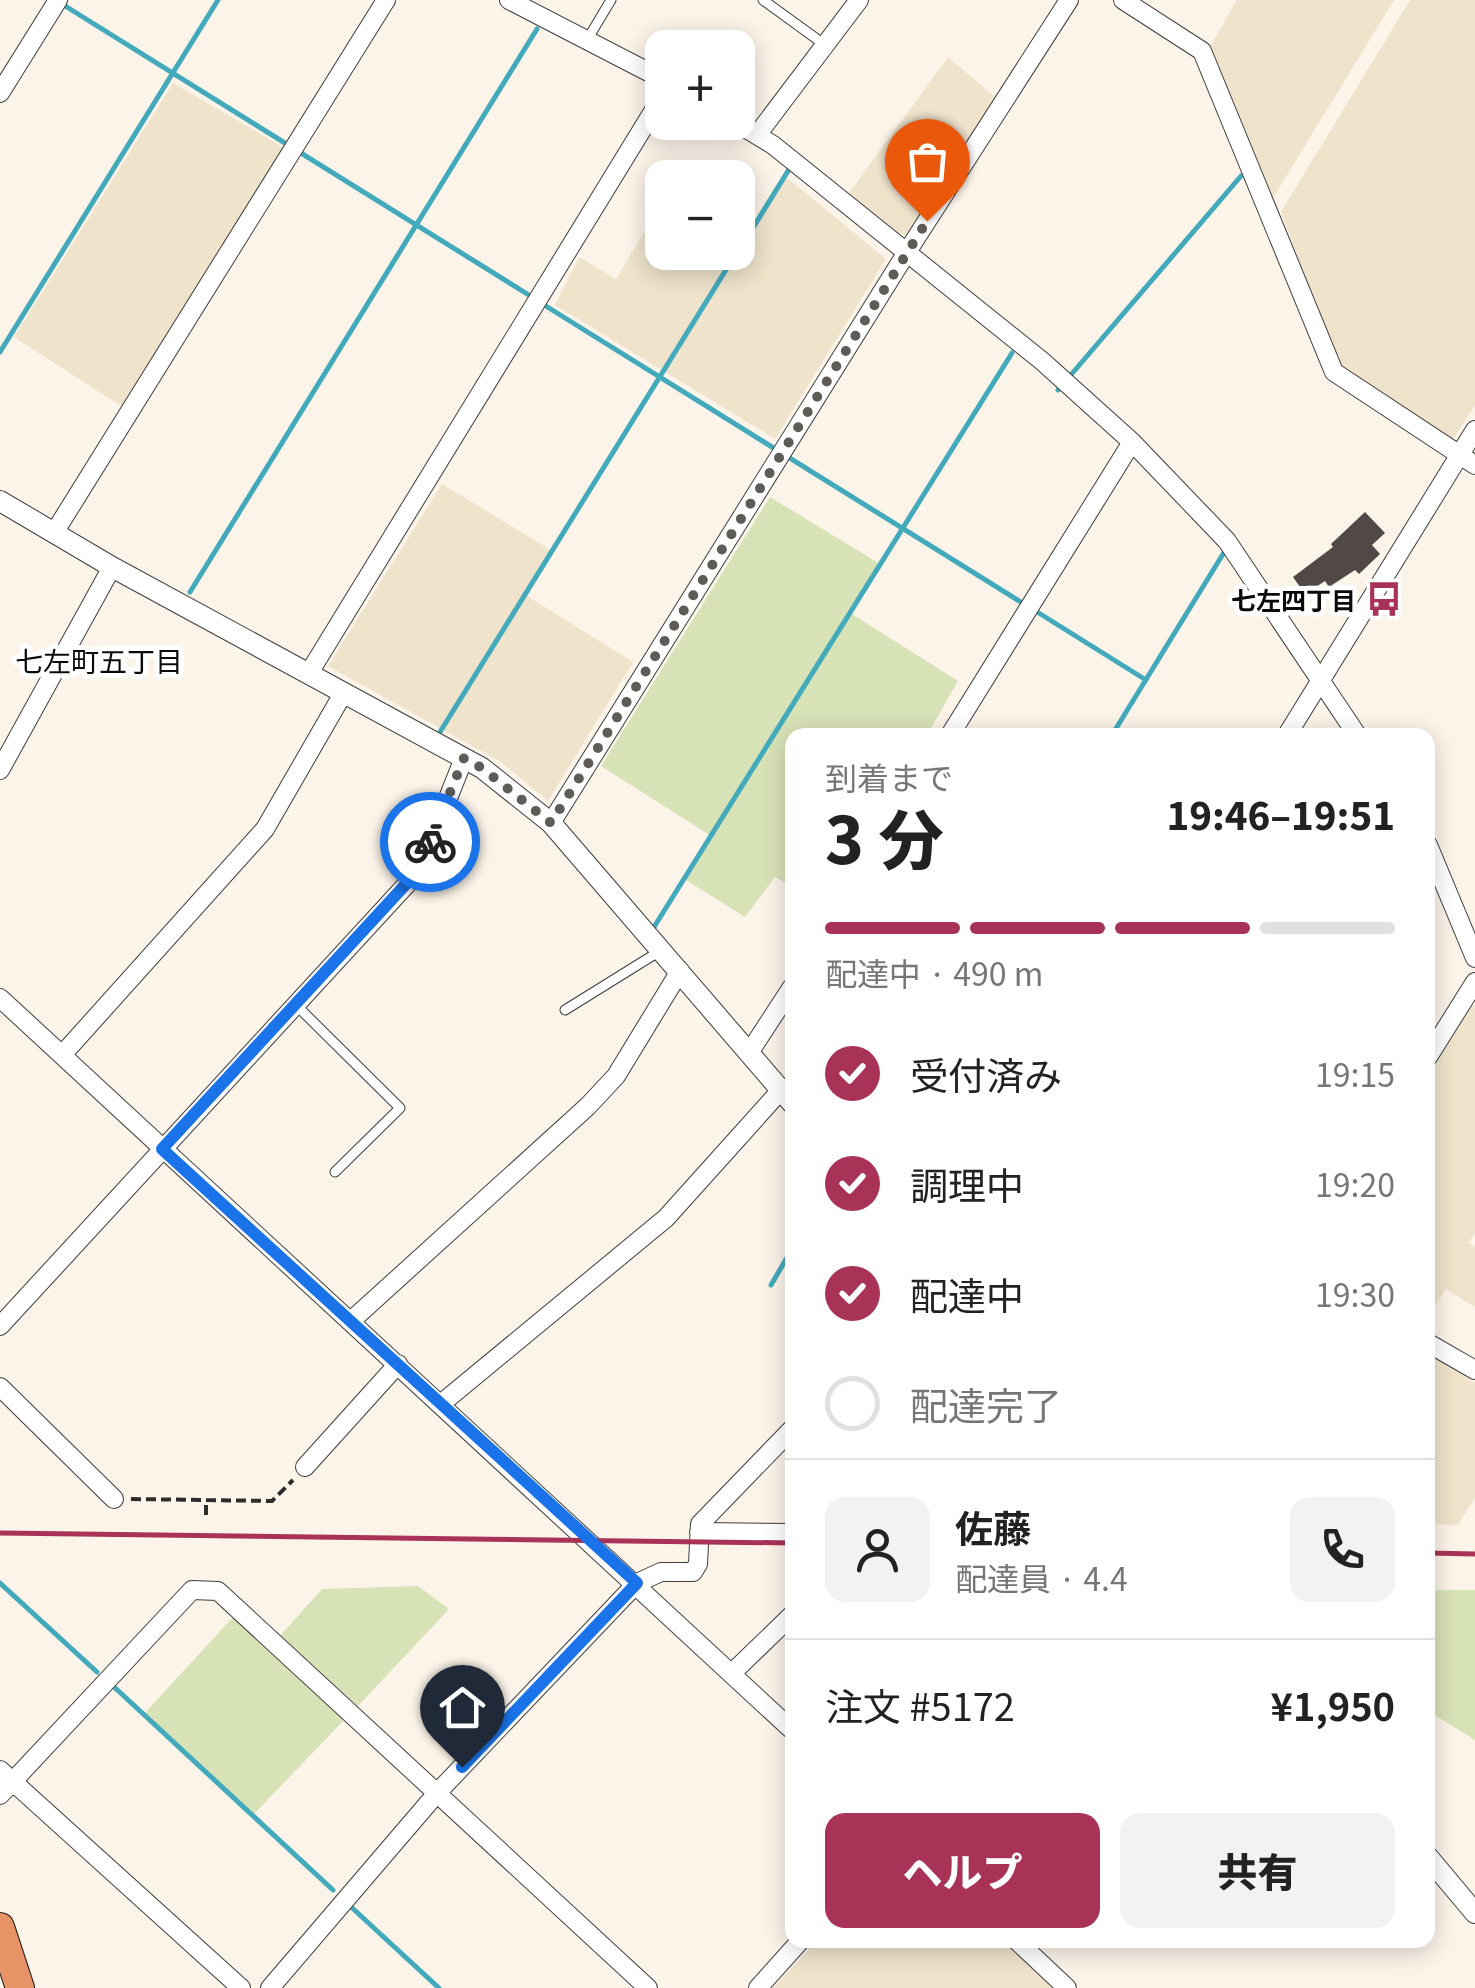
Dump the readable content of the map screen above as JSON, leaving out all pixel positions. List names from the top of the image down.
{
  "districts": ["七左町五丁目"],
  "places": {
    "bus stop": ["七左四丁目"]
  },
  "page": {
    "map_buttons": ["+", "−"],
    "heading": ["3 分", "到着まで", "19:46–19:51"],
    "panel": [
      "佐藤",
      "配達員 · 4.4",
      "注文 #5172",
      "¥1,950"
    ],
    "bar": "配達中 · 490 m",
    "list": [
      ["受付済み", "19:15"],
      ["調理中", "19:20"],
      ["配達中", "19:30"],
      "配達完了"
    ],
    "buttons": ["ヘルプ", "共有"]
  }
}
